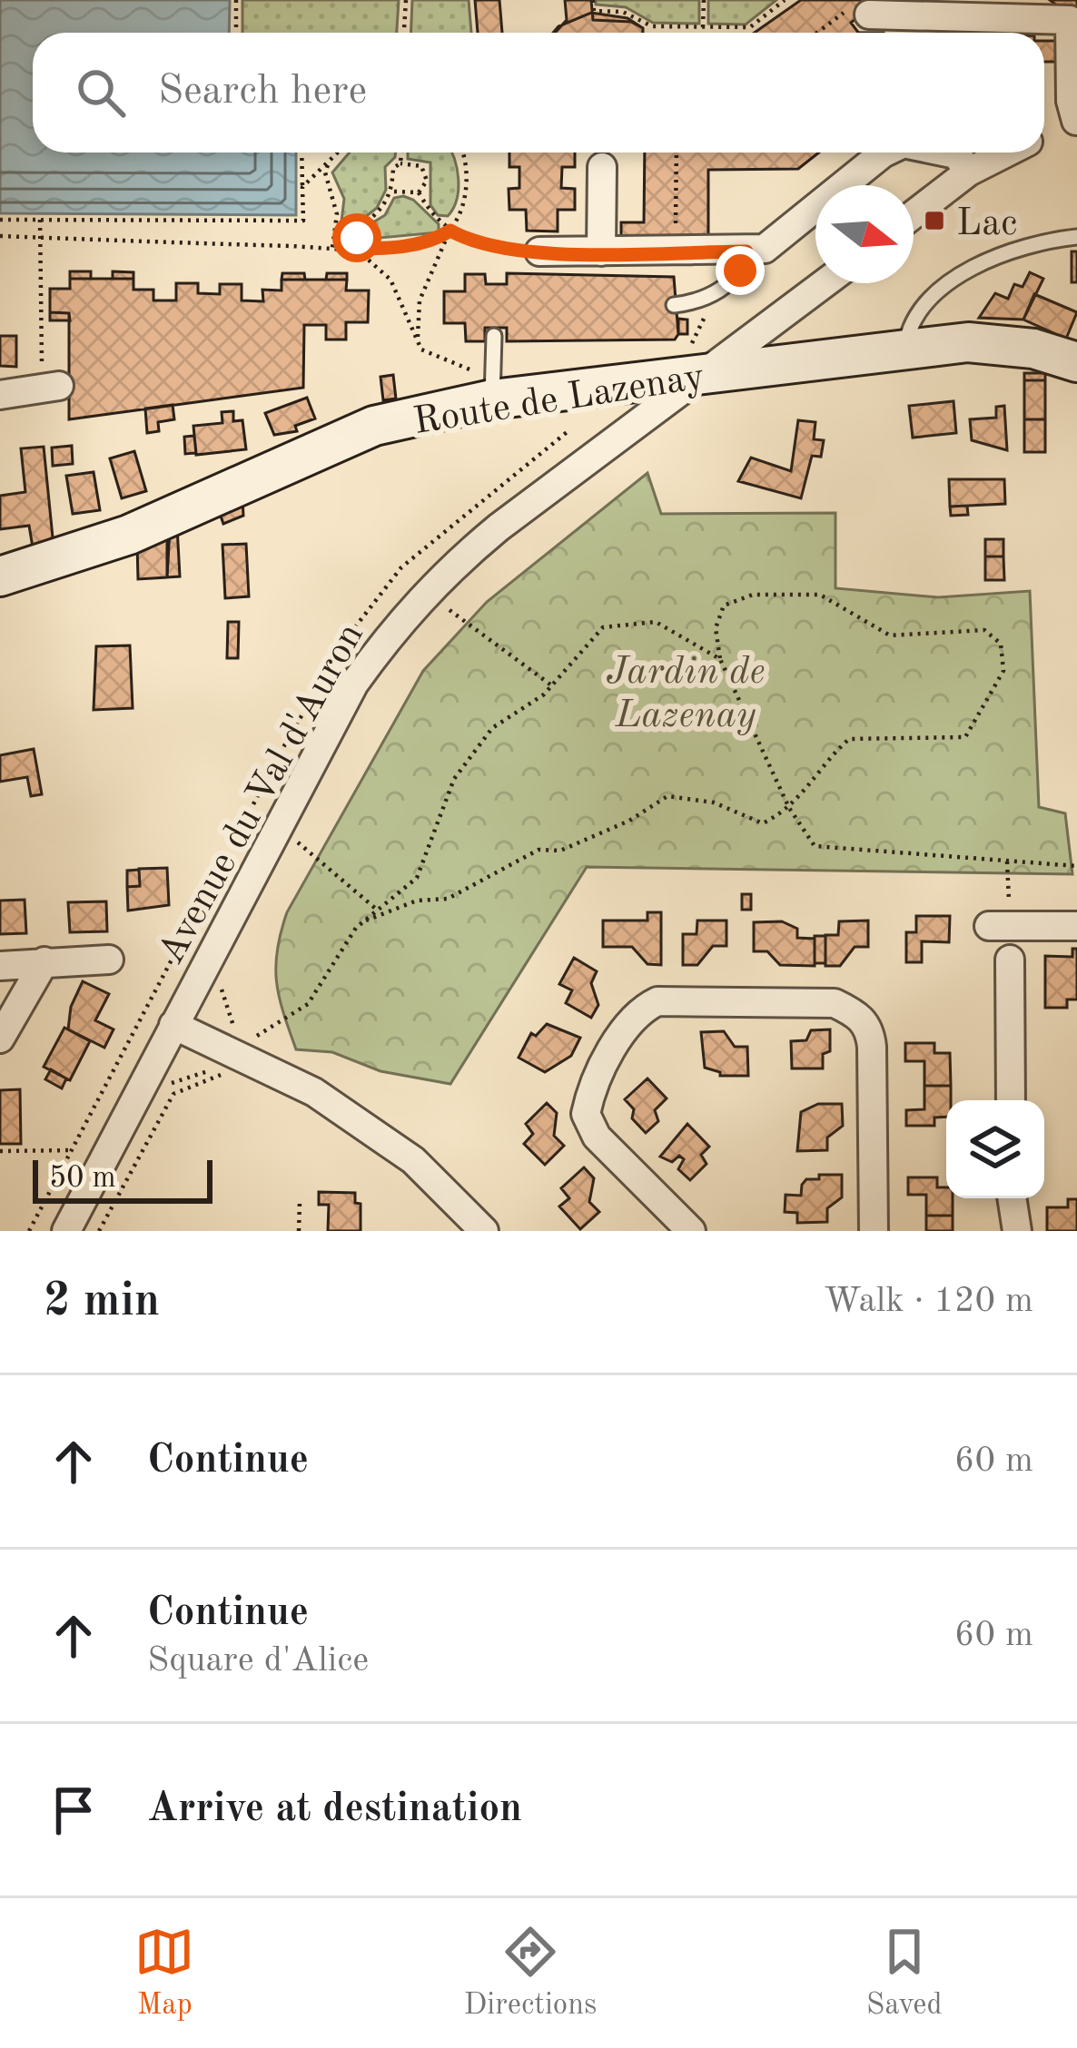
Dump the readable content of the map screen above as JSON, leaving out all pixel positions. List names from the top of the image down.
{
  "streets": {
    "street": ["Route de Lazenay", "Avenue du Val d'Auron"]
  },
  "crossings": [
    ["Route de Lazenay", "Avenue du Val d'Auron"]
  ],
  "parks": ["Jardin de Lazenay"],
  "places": {
    "transit": ["Lac"]
  },
  "scale_bar": "50 m",
  "north": "right",
  "page": {
    "search": "Search here",
    "scale": "50 m",
    "heading": ["2 min", "Walk · 120 m"],
    "list": [
      ["Continue", "60 m"],
      ["Continue", "Square d'Alice", "60 m"],
      "Arrive at destination"
    ],
    "nav": ["Map", "Directions", "Saved"]
  }
}
